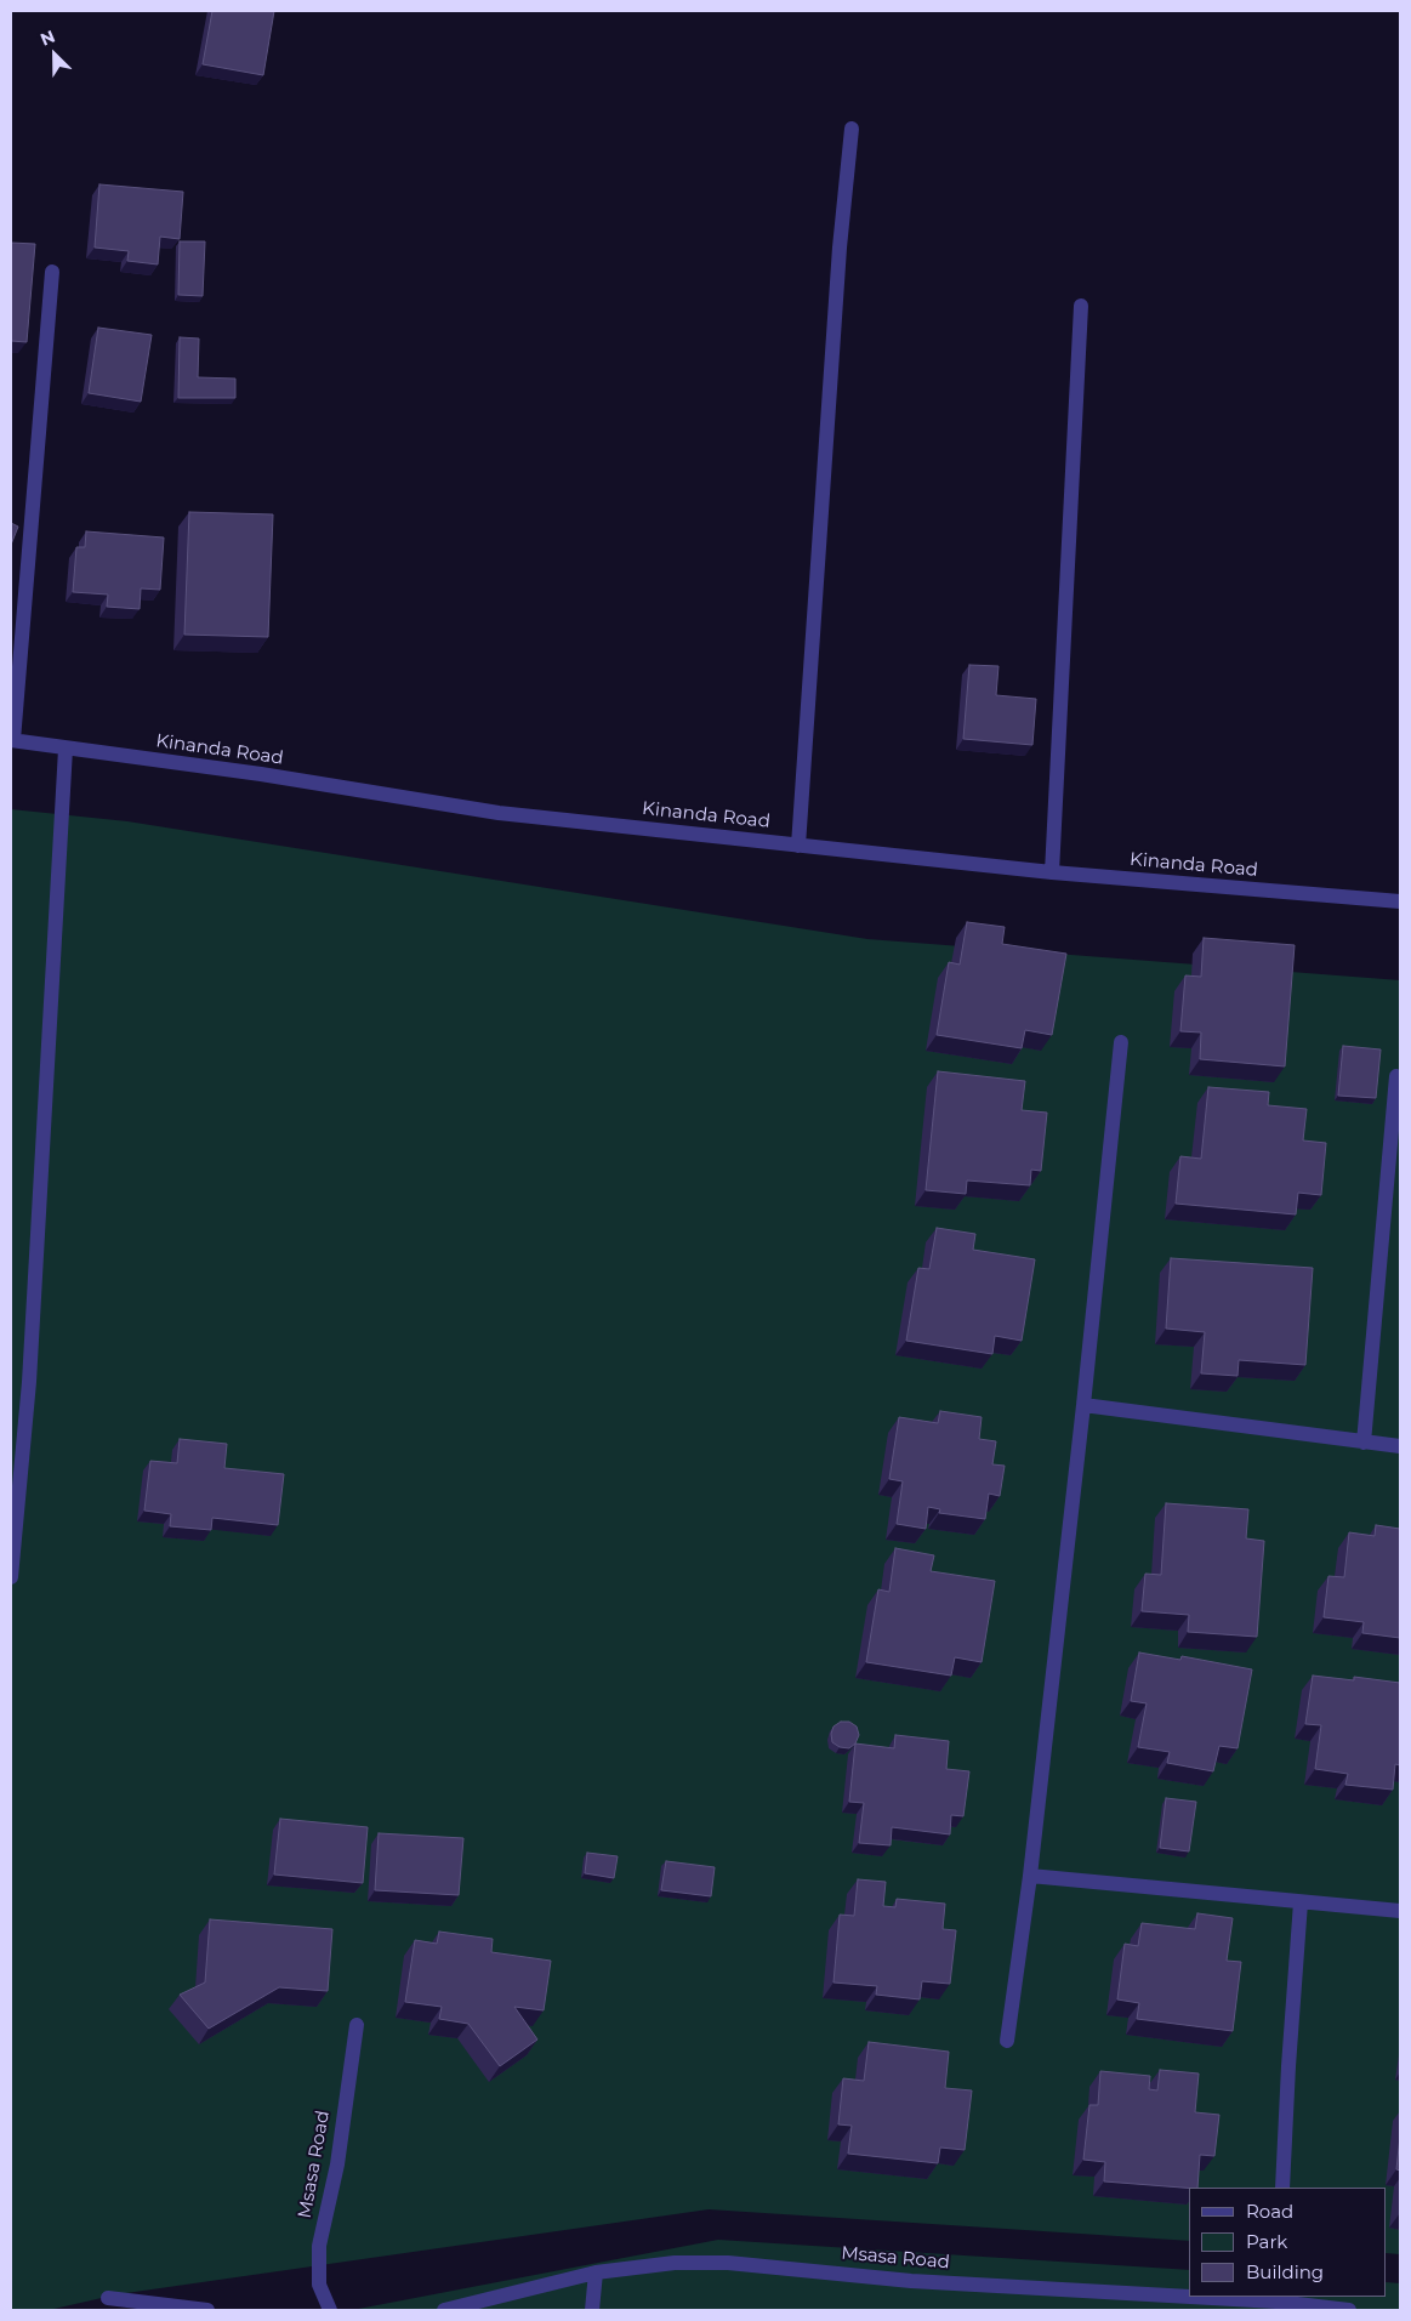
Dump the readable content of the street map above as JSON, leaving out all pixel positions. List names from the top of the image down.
{
  "streets": {
    "street": ["Kinanda Road", "Msasa Road"]
  },
  "legend": ["Road", "Park", "Building"],
  "north": "top left"
}
